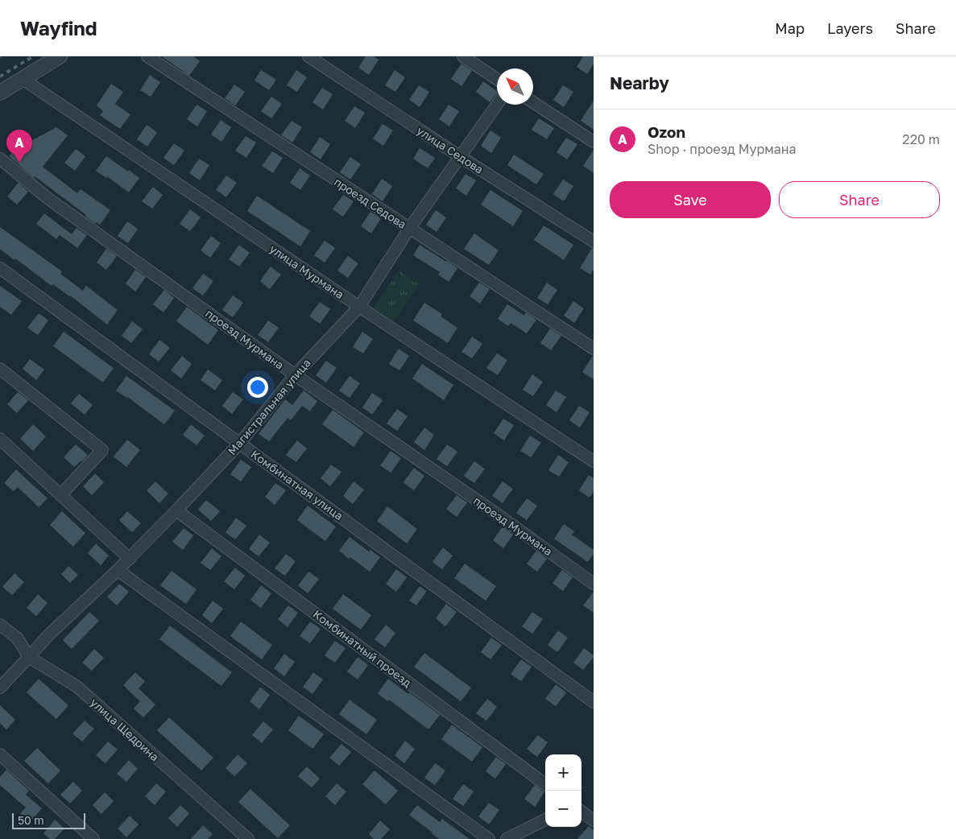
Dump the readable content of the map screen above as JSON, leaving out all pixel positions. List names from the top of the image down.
{
  "streets": {
    "street": [
      "улица Седова",
      "проезд Седова",
      "улица Мурмана",
      "проезд Мурмана",
      "Магистральная улица",
      "Комбинатная улица",
      "Комбинатный проезд",
      "улица Щедрина"
    ]
  },
  "crossings": [
    ["улица Седова", "Магистральная улица"],
    ["проезд Седова", "Магистральная улица"],
    ["улица Мурмана", "Магистральная улица"],
    ["проезд Мурмана", "Магистральная улица"],
    ["Магистральная улица", "Комбинатная улица"],
    ["Магистральная улица", "Комбинатный проезд"],
    ["Магистральная улица", "улица Щедрина"]
  ],
  "scale_bar": "50 m",
  "north": "top left",
  "page": {
    "header": "Wayfind",
    "nav": ["Map", "Layers", "Share"],
    "heading": "Nearby",
    "list": [
      {
        "mark": "A",
        "name": "Ozon",
        "note": "Shop · проезд Мурмана",
        "value": "220 m"
      }
    ],
    "pins": "A",
    "buttons": ["Save", "Share"],
    "map_buttons": ["+", "−"],
    "scale": "50 m"
  }
}
